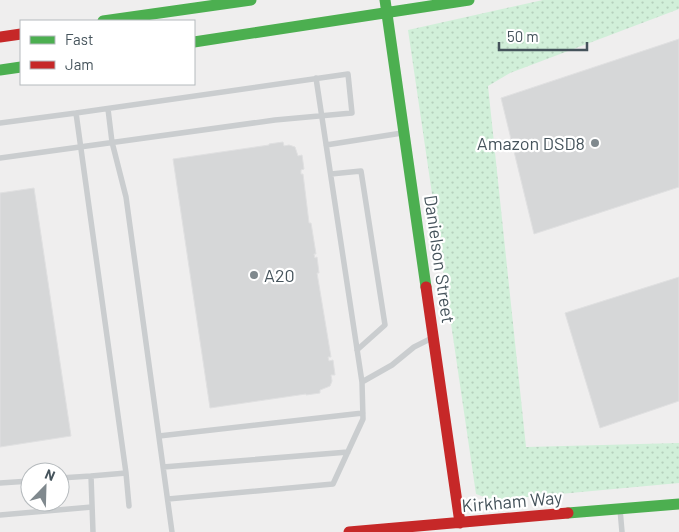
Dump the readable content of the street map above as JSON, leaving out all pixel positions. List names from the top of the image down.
{
  "streets": {
    "main road": ["Danielson Street", "Kirkham Way"]
  },
  "crossings": [
    ["Danielson Street", "Kirkham Way"]
  ],
  "places": ["Amazon DSD8", "A20"],
  "legend": ["Fast", "Jam"],
  "scale_bar": "50 m",
  "north": "top right"
}
